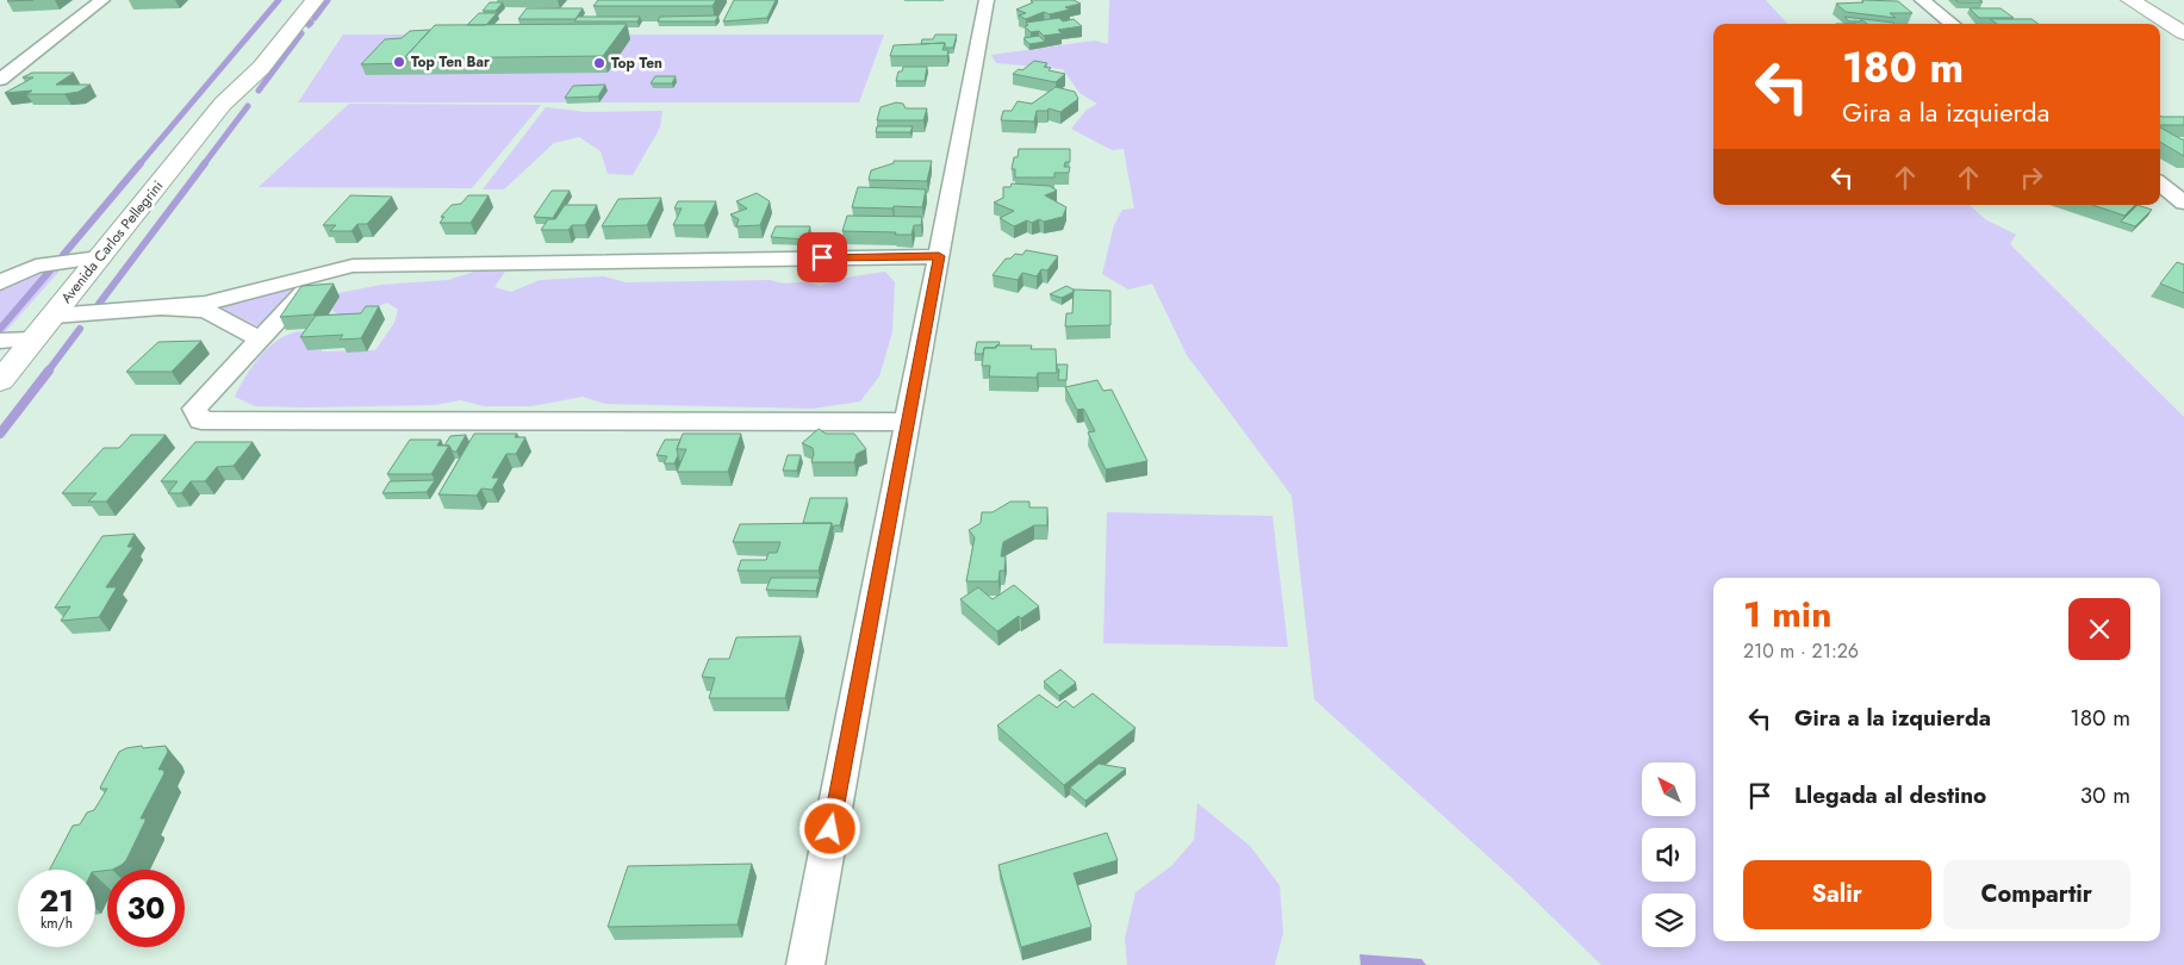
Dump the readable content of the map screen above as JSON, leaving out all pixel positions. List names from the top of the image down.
{
  "streets": {
    "main road": ["Avenida Carlos Pellegrini"]
  },
  "places": ["Top Ten Bar", "Top Ten"],
  "north": "top left",
  "page": {
    "turn": ["180 m", "Gira a la izquierda"],
    "heading": ["1 min", "210 m · 21:26"],
    "list": [
      {
        "name": "Gira a la izquierda",
        "value": "180 m"
      },
      {
        "name": "Llegada al destino",
        "value": "30 m"
      }
    ],
    "buttons": ["Salir", "Compartir"],
    "speed": "21 km/h",
    "limit": "30"
  }
}
